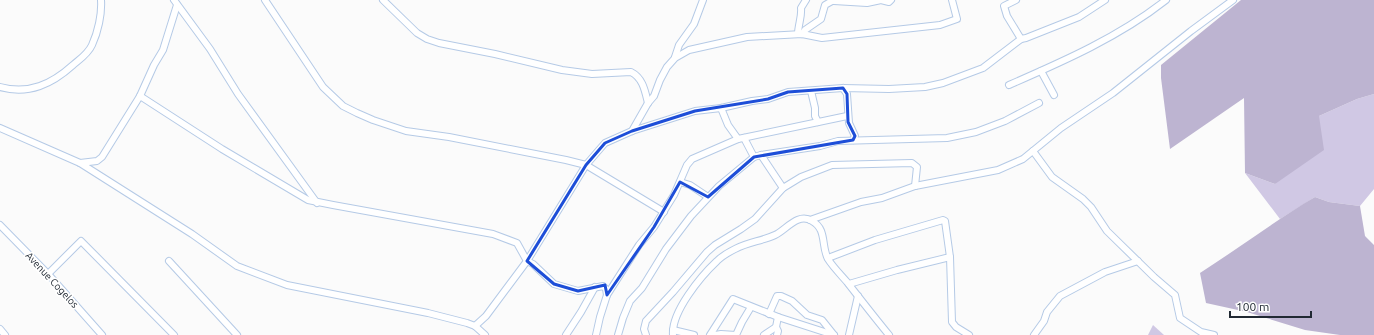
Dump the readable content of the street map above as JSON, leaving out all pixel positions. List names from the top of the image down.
{
  "streets": {
    "street": ["Avenue Cogelos"]
  },
  "scale_bar": "100 m"
}
